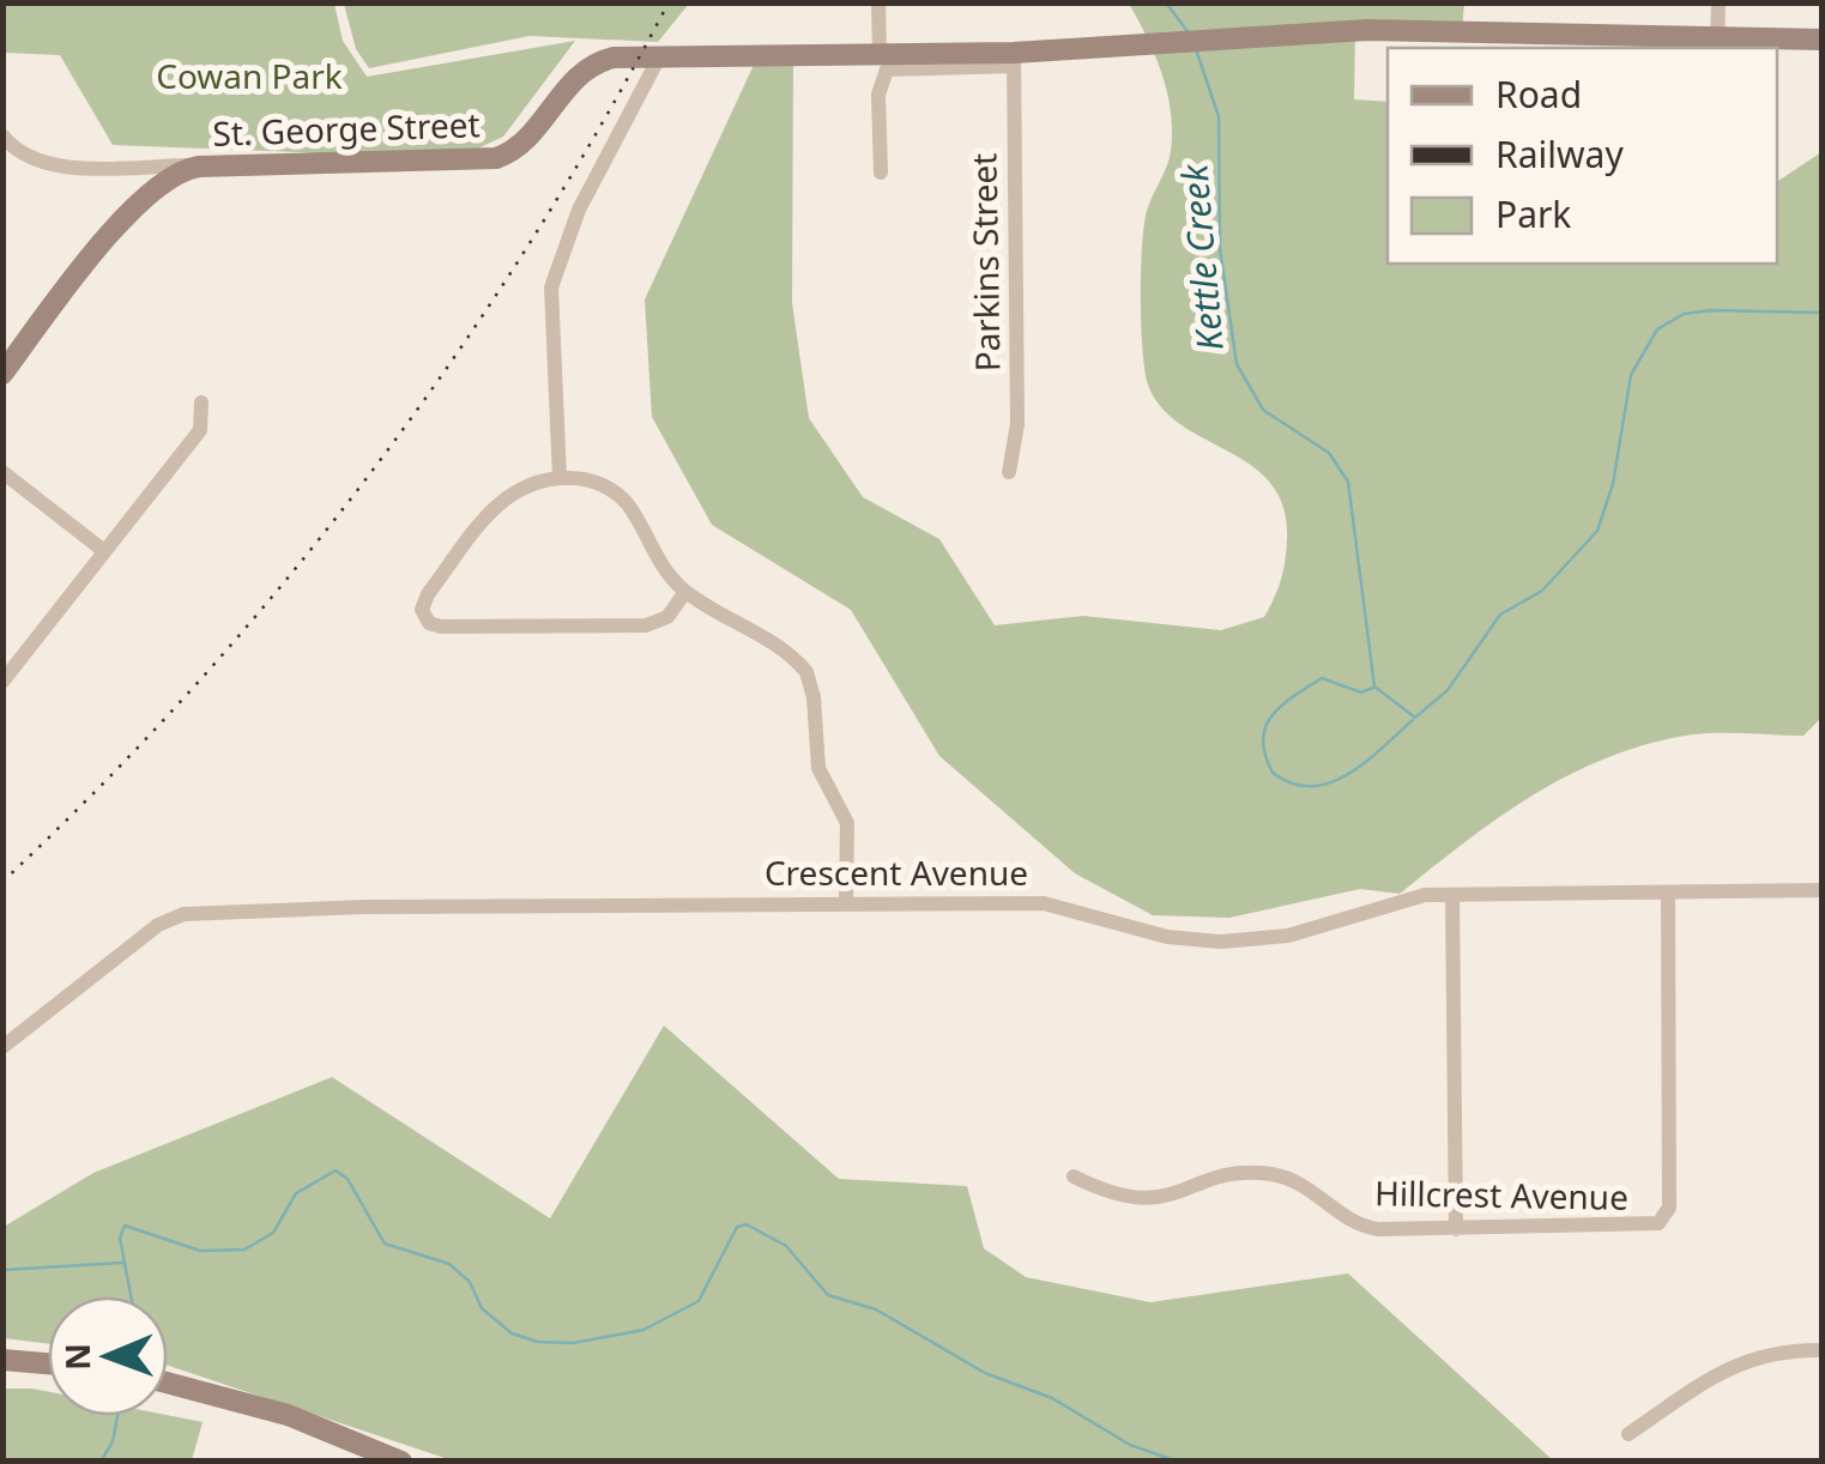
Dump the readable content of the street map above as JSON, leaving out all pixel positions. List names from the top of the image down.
{
  "streets": {
    "street": [
      "St. George Street",
      "Parkins Street",
      "Crescent Avenue",
      "Hillcrest Avenue"
    ]
  },
  "crossings": [
    ["St. George Street", "Parkins Street"],
    ["Crescent Avenue", "Hillcrest Avenue"]
  ],
  "water": ["Kettle Creek"],
  "parks": ["Cowan Park"],
  "legend": ["Road", "Railway", "Park"],
  "north": "left"
}
